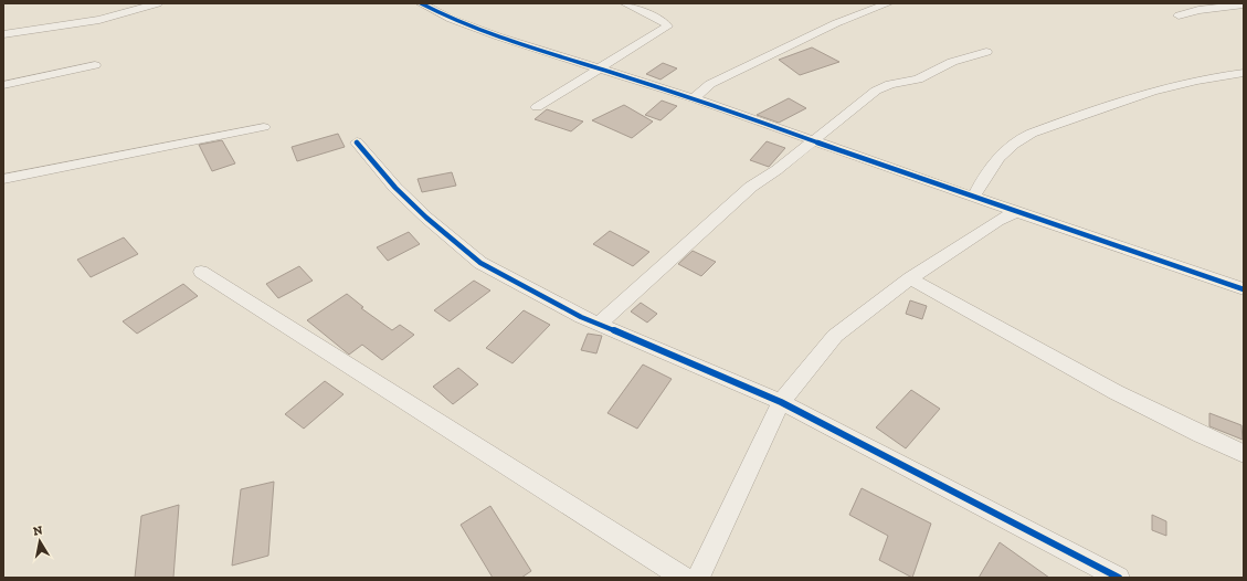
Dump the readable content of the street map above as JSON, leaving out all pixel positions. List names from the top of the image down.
{
  "north": "top"
}
